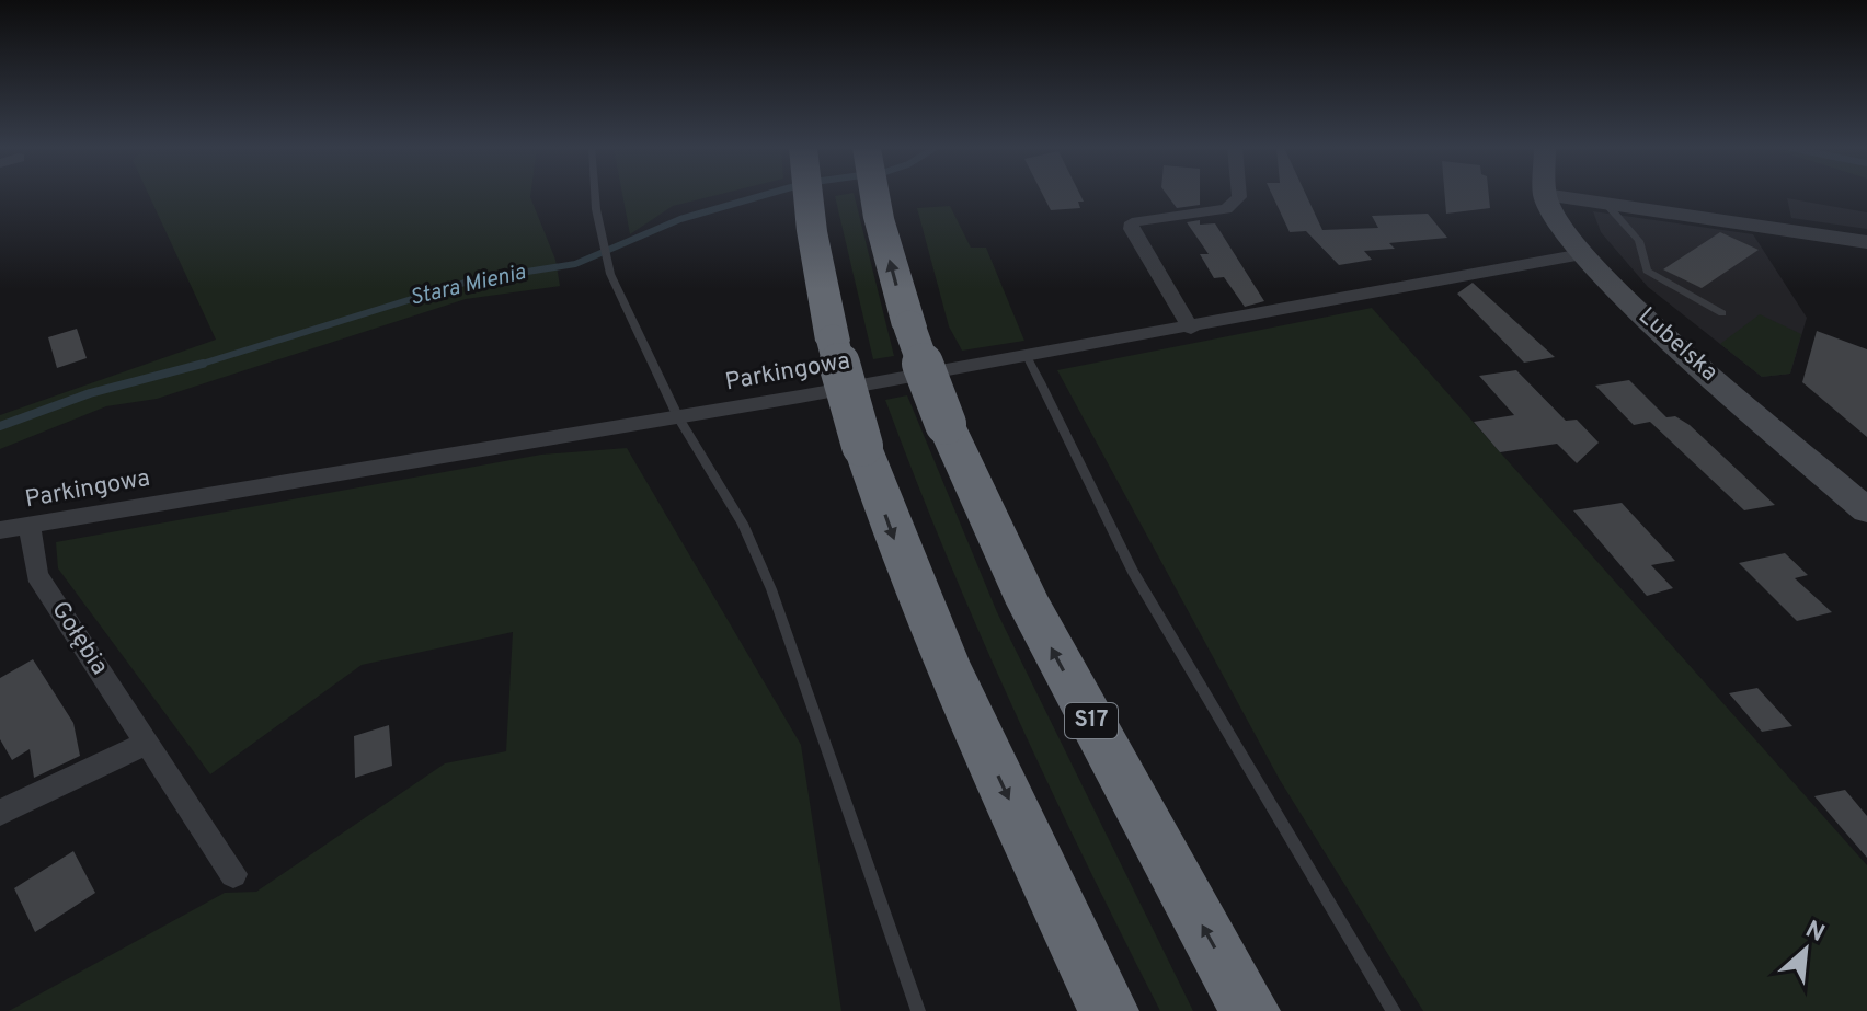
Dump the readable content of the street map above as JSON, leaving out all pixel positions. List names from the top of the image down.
{
  "streets": {
    "highway": ["S17"],
    "main road": ["Lubelska"],
    "street": ["Parkingowa", "Gołębia"]
  },
  "crossings": [
    ["Lubelska", "Parkingowa"],
    ["Parkingowa", "Gołębia"]
  ],
  "water": ["Stara Mienia"],
  "north": "top right"
}
